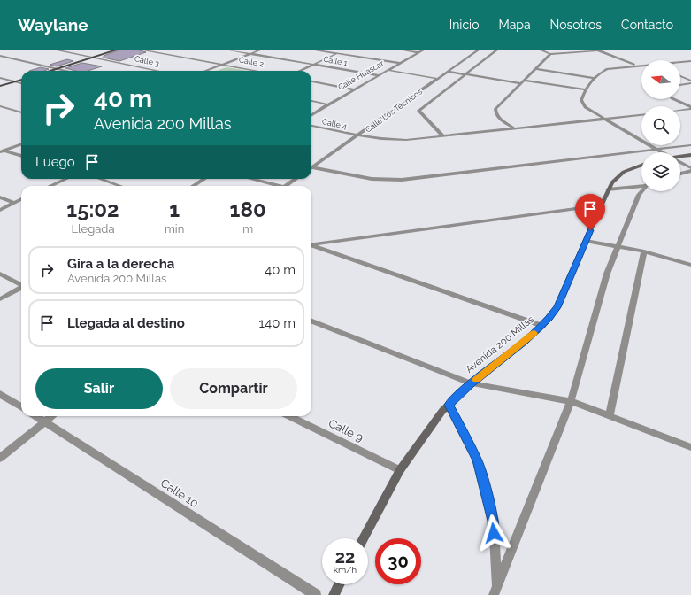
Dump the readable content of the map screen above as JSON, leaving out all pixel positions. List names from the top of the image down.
{
  "streets": {
    "main road": ["Avenida 200 Millas"],
    "street": [
      "Calle 3",
      "Calle 1",
      "Calle 2",
      "Calle Huascar",
      "Calle Los Técnicos",
      "Calle 4",
      "Calle 9",
      "Calle 10"
    ]
  },
  "crossings": [
    ["Calle 1", "Calle Huascar"],
    ["Calle Los Técnicos", "Calle 4"],
    ["Avenida 200 Millas", "Calle 9"]
  ],
  "north": "left",
  "page": {
    "header": "Waylane",
    "nav": [
      "Inicio",
      "Mapa",
      "Nosotros",
      "Contacto"
    ],
    "turn": ["40 m", "Avenida 200 Millas"],
    "then": "Luego",
    "eta": [
      "15:02",
      "Llegada",
      "1",
      "min",
      "180",
      "m"
    ],
    "list": [
      {
        "name": "Gira a la derecha",
        "note": "Avenida 200 Millas",
        "value": "40 m"
      },
      {
        "name": "Llegada al destino",
        "value": "140 m"
      }
    ],
    "buttons": ["Salir", "Compartir"],
    "speed": "22 km/h",
    "limit": "30"
  }
}
